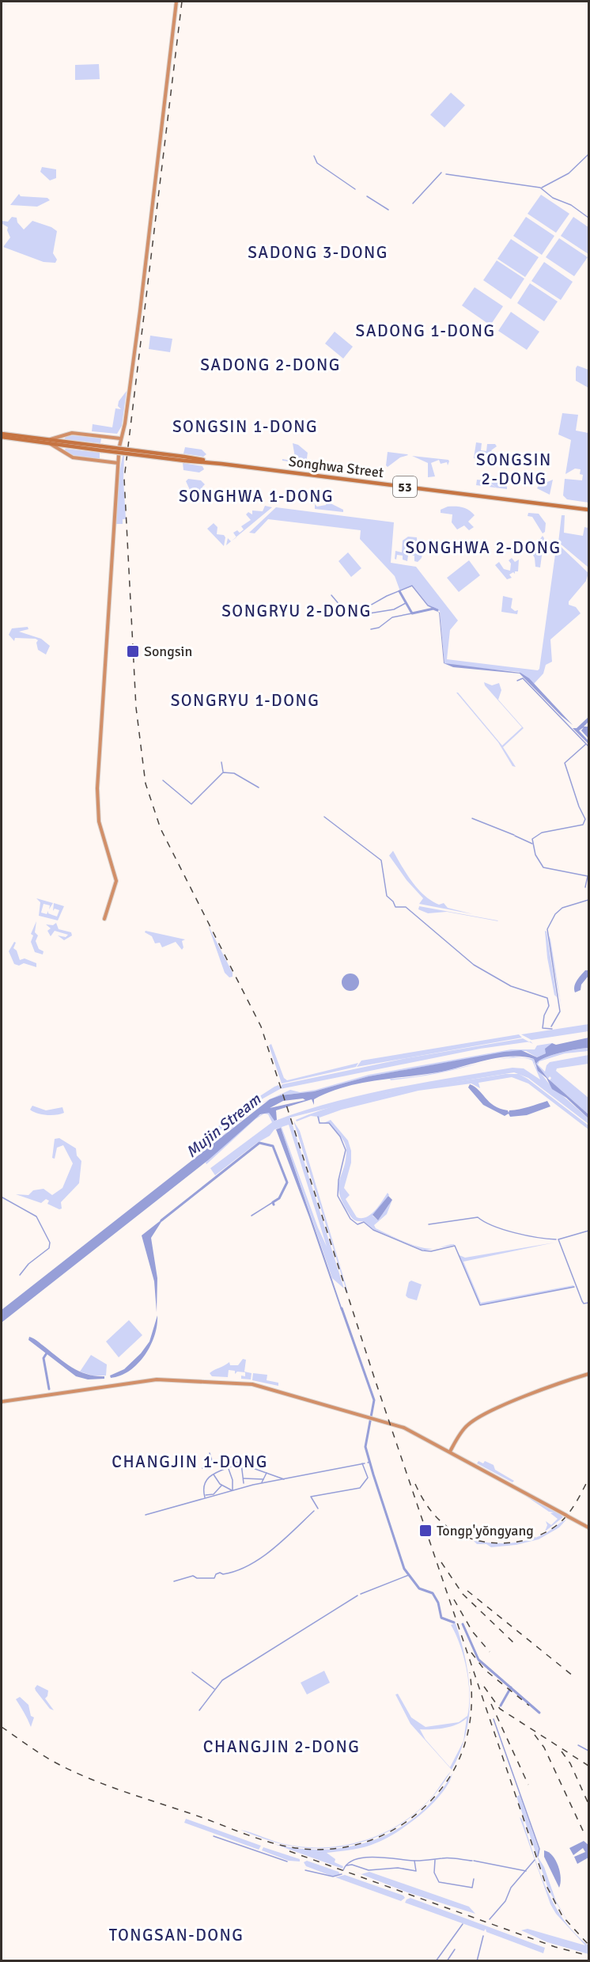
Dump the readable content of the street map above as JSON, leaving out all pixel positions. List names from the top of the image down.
{
  "streets": {
    "main road": ["Songhwa Street", "53"]
  },
  "crossings": [
    ["Songhwa Street", "53"]
  ],
  "districts": [
    "SADONG 3-DONG",
    "SADONG 1-DONG",
    "SADONG 2-DONG",
    "SONGSIN 1-DONG",
    "SONGSIN 2-DONG",
    "SONGHWA 1-DONG",
    "SONGHWA 2-DONG",
    "SONGRYU 2-DONG",
    "SONGRYU 1-DONG",
    "CHANGJIN 1-DONG",
    "CHANGJIN 2-DONG",
    "TONGSAN-DONG"
  ],
  "water": ["Mujin Stream"],
  "places": {
    "transit": ["Songsin", "Tongp'yŏngyang"]
  }
}
